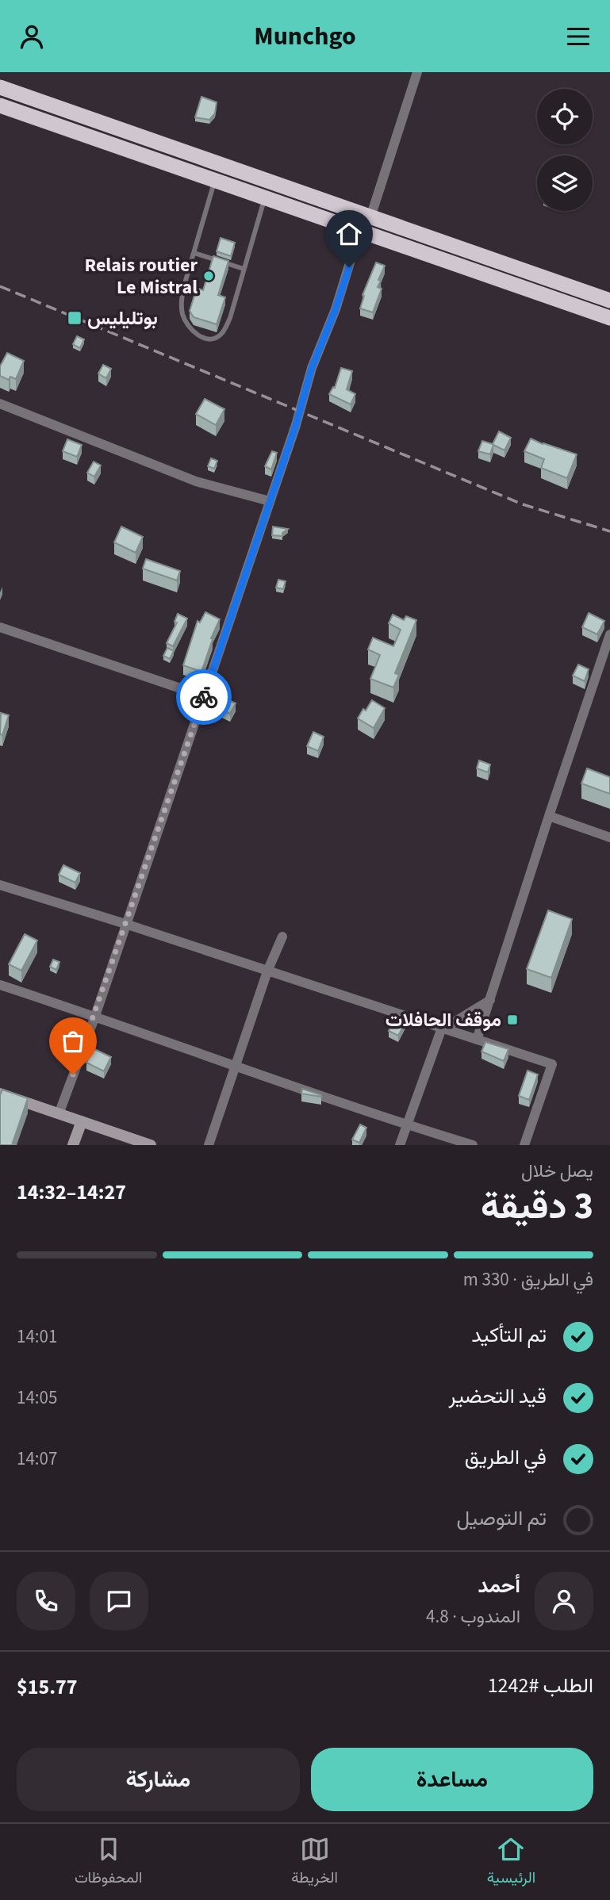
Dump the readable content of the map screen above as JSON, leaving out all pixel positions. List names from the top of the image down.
{
  "places": {
    "other": ["Relais routier Le Mistral"],
    "transit": ["بوتليليس", "موقف الحافلات"]
  },
  "page": {
    "header": "Munchgo",
    "heading": ["3 دقيقة", "يصل خلال", "14:27–14:32"],
    "panel": [
      "أحمد",
      "المندوب · 4.8",
      "الطلب #1242",
      "$15.77"
    ],
    "bar": "في الطريق · 330 m",
    "list": [
      ["تم التأكيد", "14:01"],
      ["قيد التحضير", "14:05"],
      ["في الطريق", "14:07"],
      "تم التوصيل"
    ],
    "buttons": ["مساعدة", "مشاركة"],
    "tabs": ["الرئيسية", "الخريطة", "المحفوظات"]
  }
}
